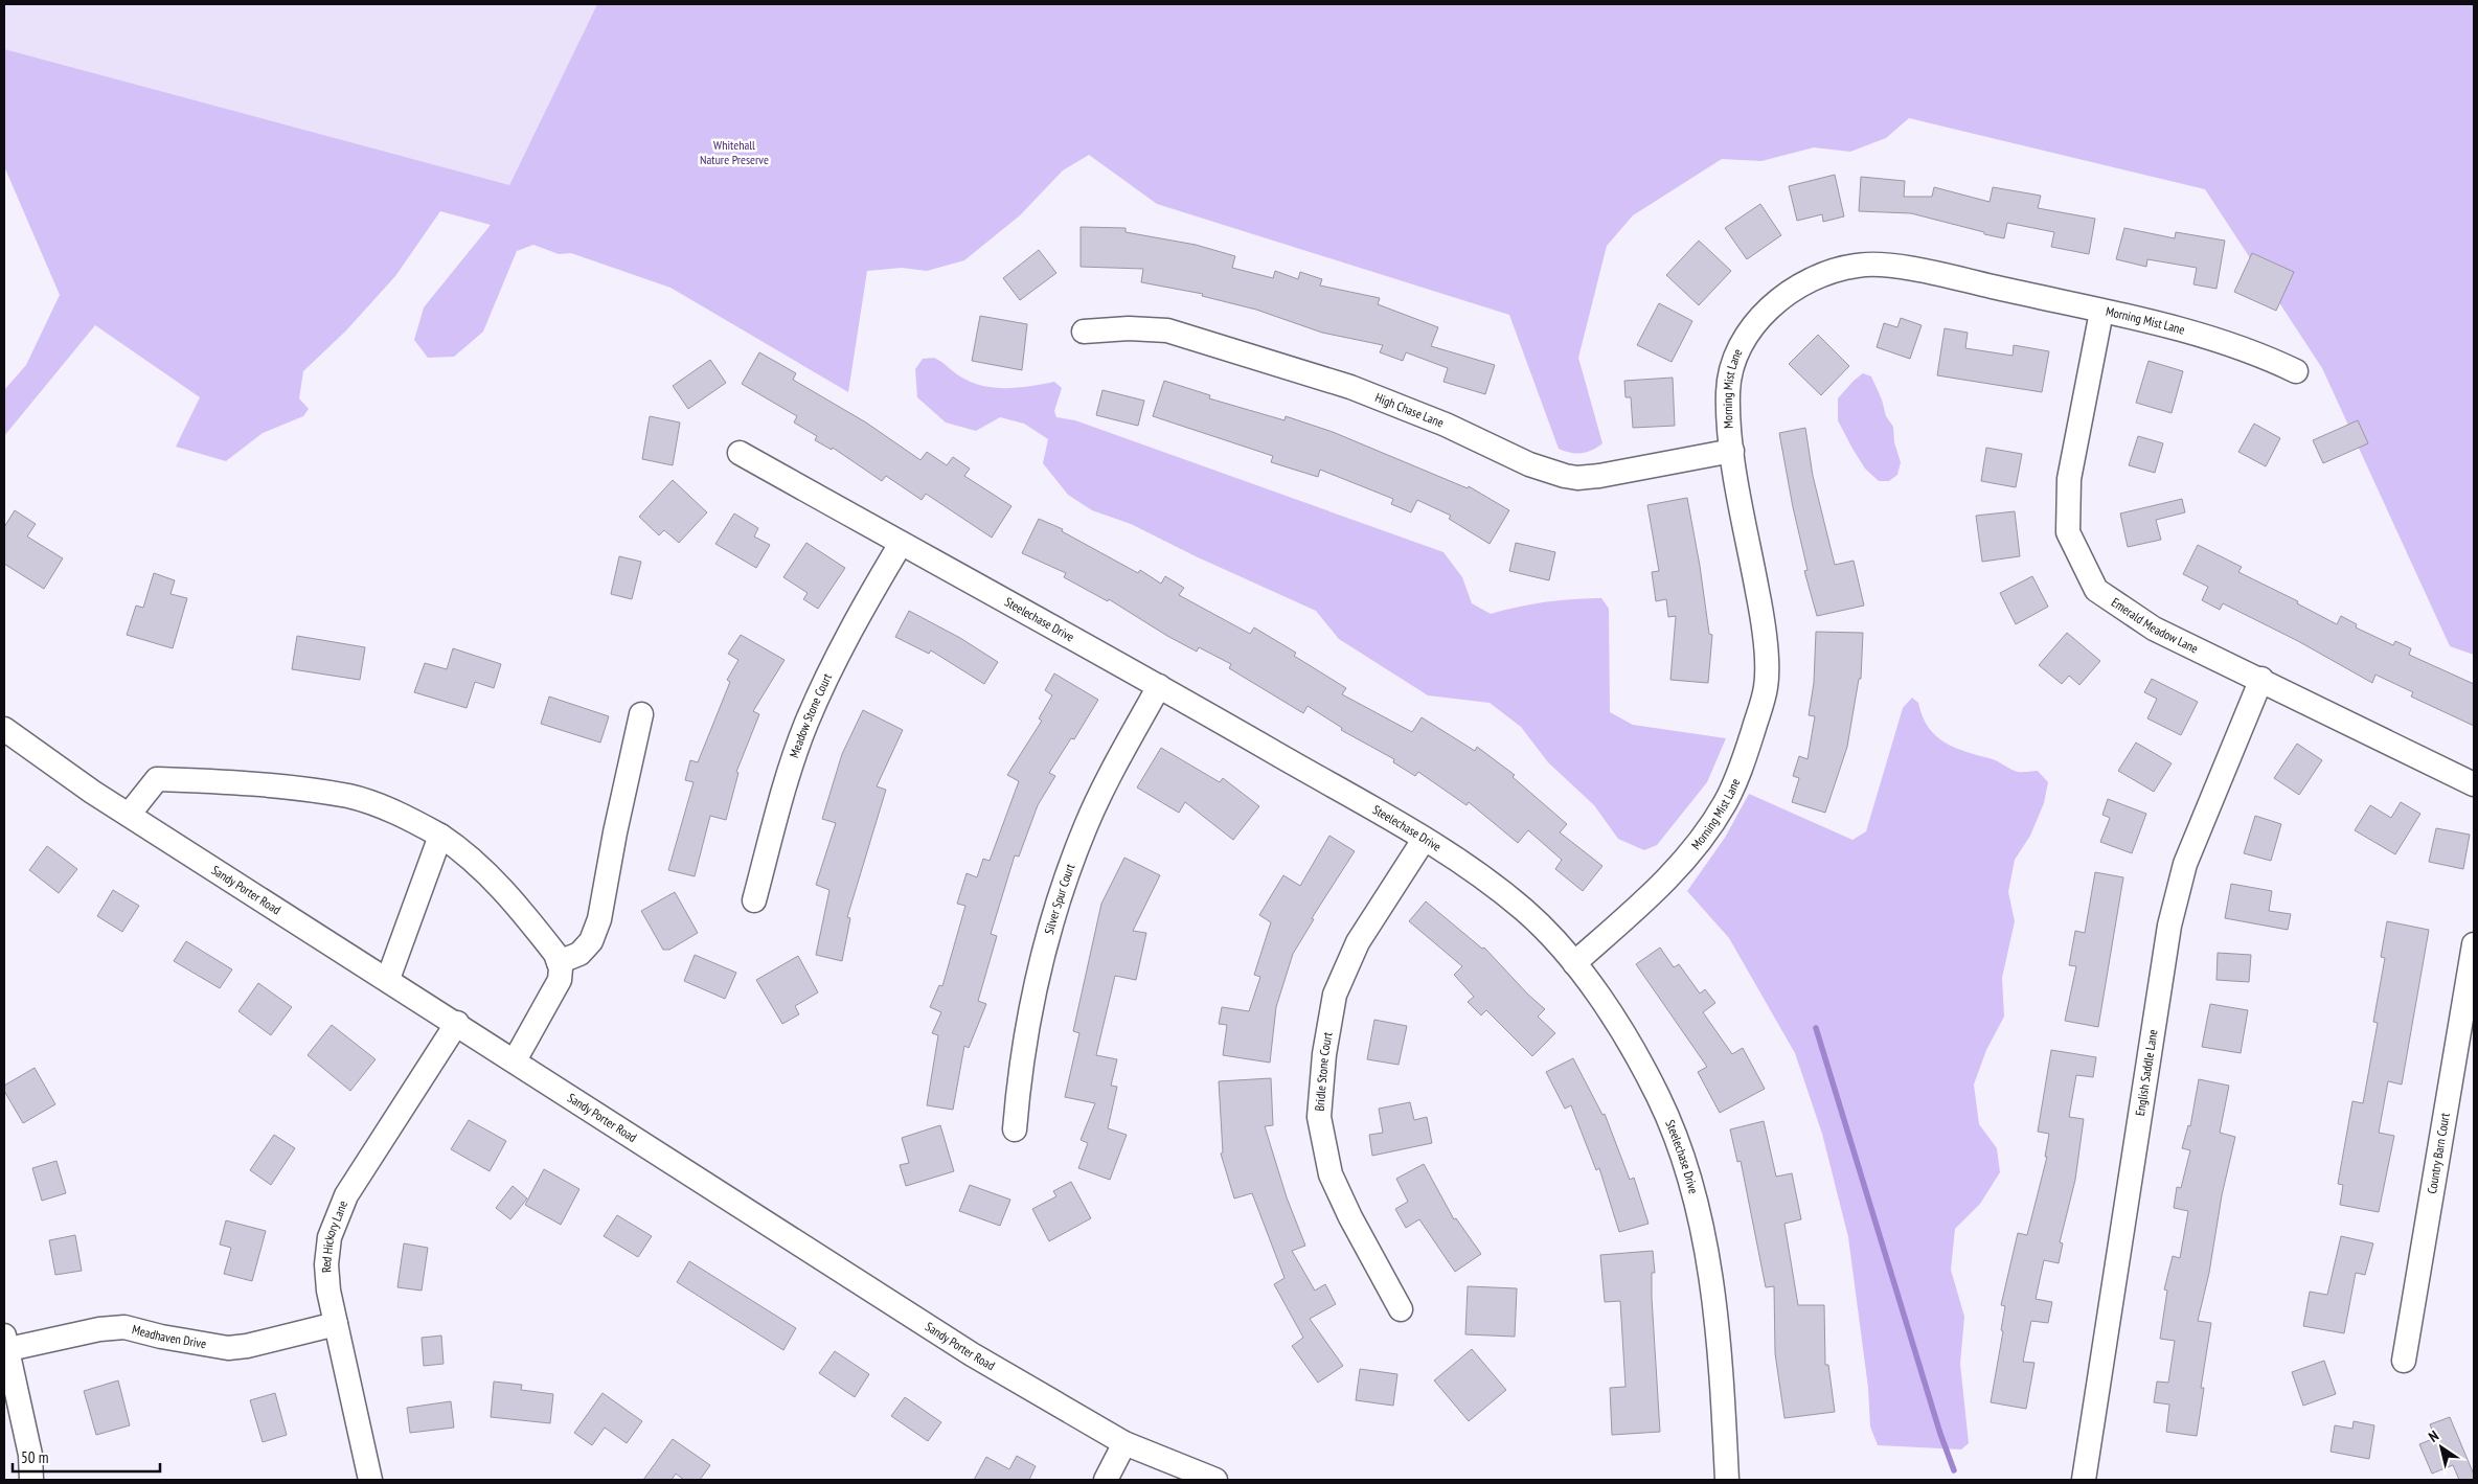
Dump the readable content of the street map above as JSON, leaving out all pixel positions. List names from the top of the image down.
{
  "streets": {
    "street": [
      "Morning Mist Lane",
      "High Chase Lane",
      "Steelechase Drive",
      "Emerald Meadow Lane",
      "Meadow Stone Court",
      "Sandy Porter Road",
      "Silver Spur Court",
      "Bridle Stone Court",
      "English Saddle Lane",
      "Country Barn Court",
      "Red Hickory Lane",
      "Meadhaven Drive"
    ]
  },
  "crossings": [
    ["Morning Mist Lane", "High Chase Lane"],
    ["Morning Mist Lane", "Steelechase Drive"],
    ["Morning Mist Lane", "Emerald Meadow Lane"],
    ["Steelechase Drive", "Meadow Stone Court"],
    ["Steelechase Drive", "Silver Spur Court"],
    ["Steelechase Drive", "Bridle Stone Court"],
    ["Emerald Meadow Lane", "English Saddle Lane"],
    ["Sandy Porter Road", "Red Hickory Lane"],
    ["Red Hickory Lane", "Meadhaven Drive"]
  ],
  "parks": ["Whitehall Nature Preserve"],
  "scale_bar": "50 m",
  "north": "top left"
}
